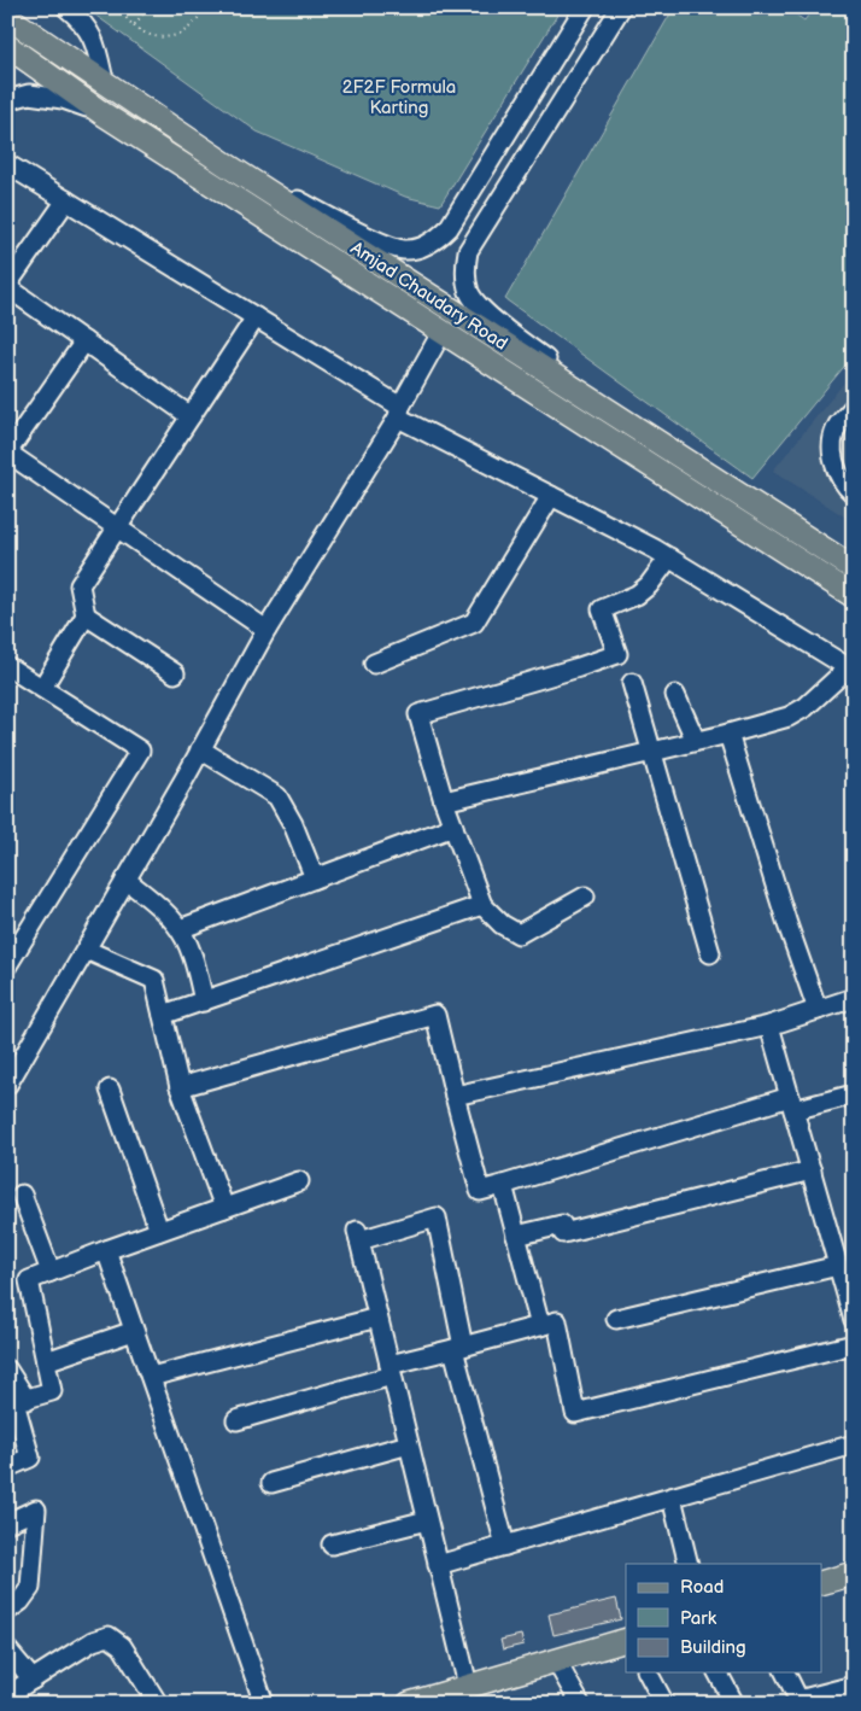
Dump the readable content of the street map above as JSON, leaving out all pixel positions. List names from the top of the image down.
{
  "streets": {
    "main road": ["Amjad Chaudary Road"]
  },
  "parks": ["2F2F Formula Karting"],
  "legend": ["Road", "Park", "Building"]
}
